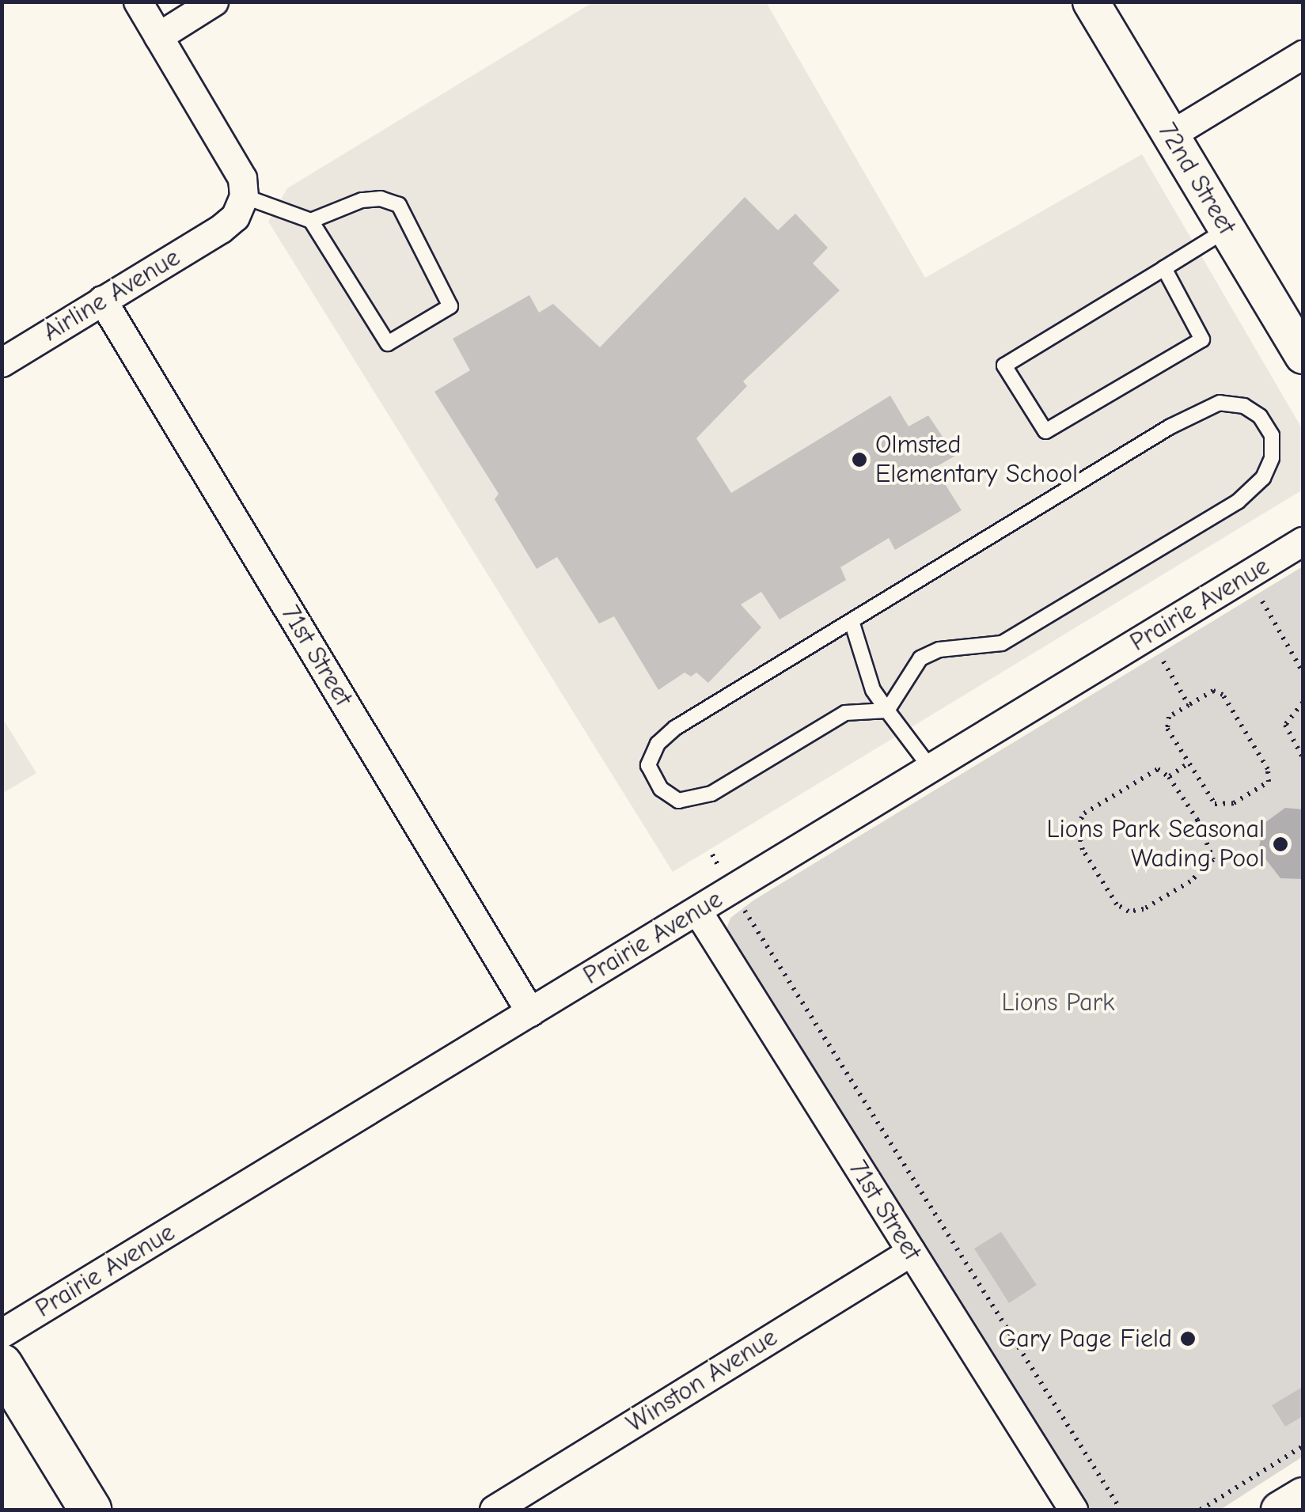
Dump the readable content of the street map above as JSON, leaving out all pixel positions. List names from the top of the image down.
{
  "streets": {
    "street": [
      "72nd Street",
      "Airline Avenue",
      "Prairie Avenue",
      "71st Street",
      "Winston Avenue"
    ]
  },
  "crossings": [
    ["Airline Avenue", "71st Street"],
    ["Prairie Avenue", "71st Street"],
    ["71st Street", "Winston Avenue"]
  ],
  "parks": ["Lions Park"],
  "places": ["Olmsted Elementary School", "Lions Park Seasonal Wading Pool", "Gary Page Field"]
}
